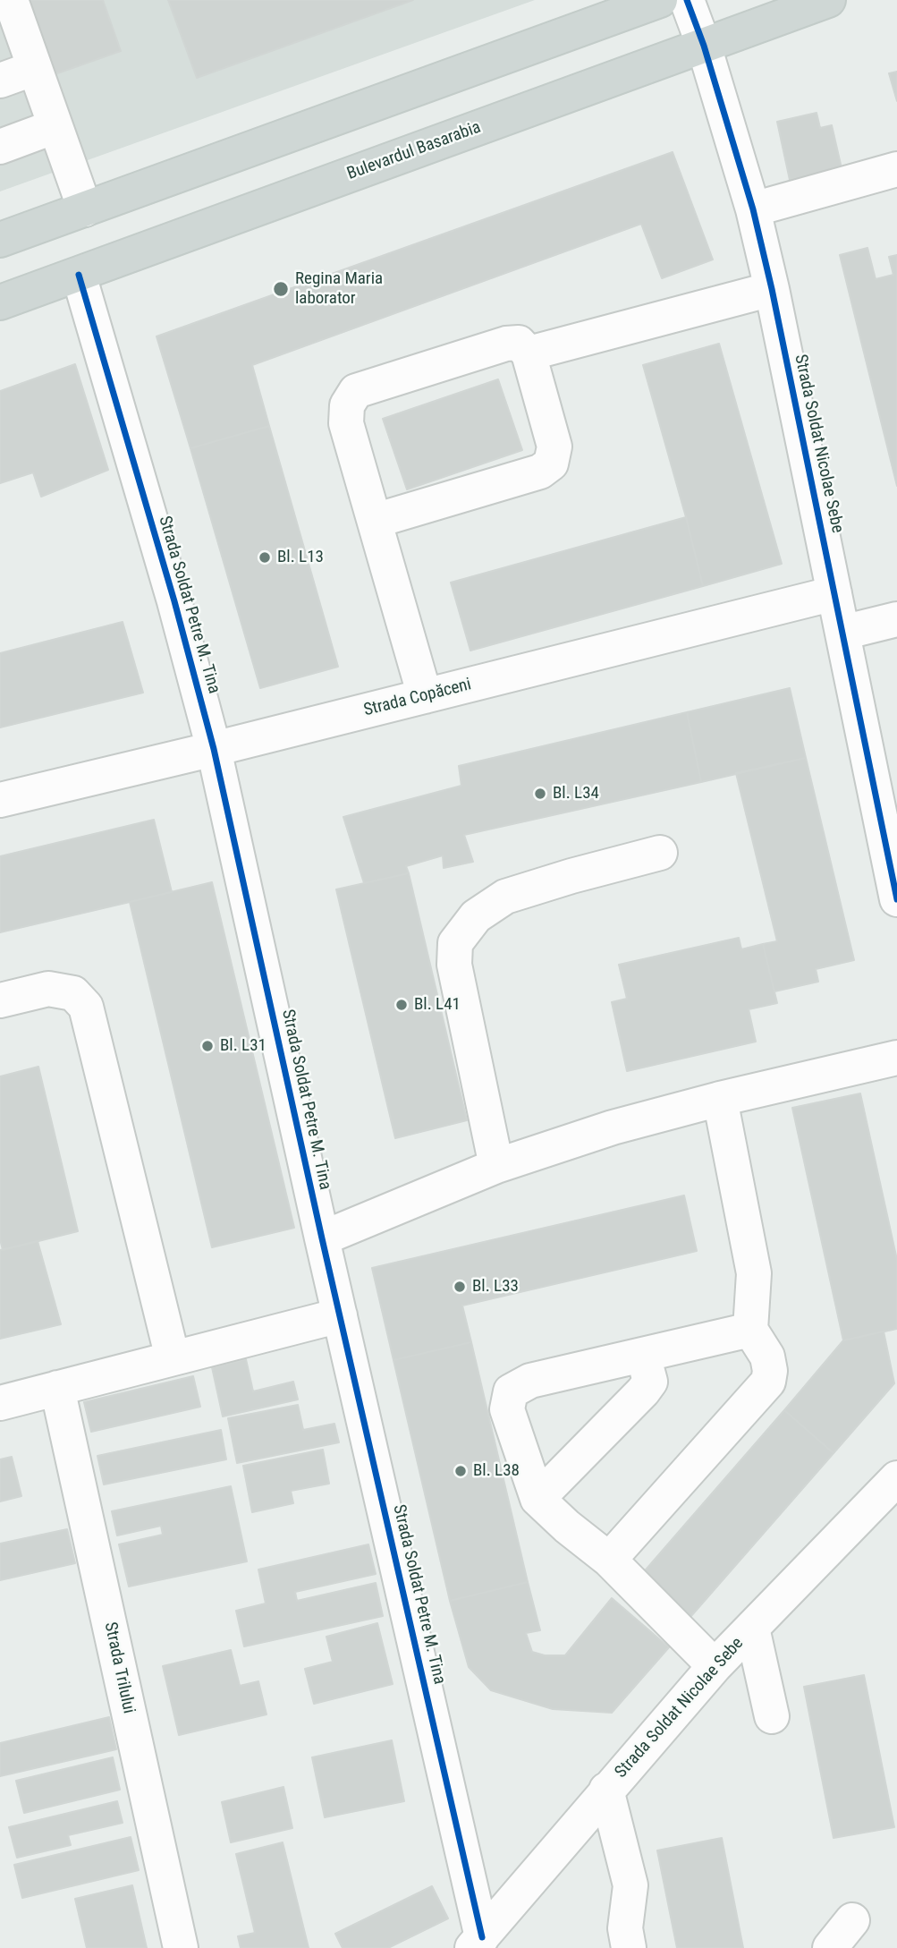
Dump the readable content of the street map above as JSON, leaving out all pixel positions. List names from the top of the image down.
{
  "streets": {
    "main road": ["Bulevardul Basarabia"],
    "street": [
      "Strada Soldat Nicolae Sebe",
      "Strada Soldat Petre M. Tina",
      "Strada Copăceni",
      "Strada Trilului"
    ]
  },
  "crossings": [
    ["Bulevardul Basarabia", "Strada Soldat Nicolae Sebe"],
    ["Bulevardul Basarabia", "Strada Soldat Petre M. Tina"],
    ["Strada Soldat Nicolae Sebe", "Strada Soldat Petre M. Tina"],
    ["Strada Soldat Nicolae Sebe", "Strada Copăceni"],
    ["Strada Soldat Petre M. Tina", "Strada Copăceni"]
  ],
  "places": [
    "Regina Maria laborator",
    "Bl. L13",
    "Bl. L34",
    "Bl. L41",
    "Bl. L31",
    "Bl. L33",
    "Bl. L38"
  ]
}
